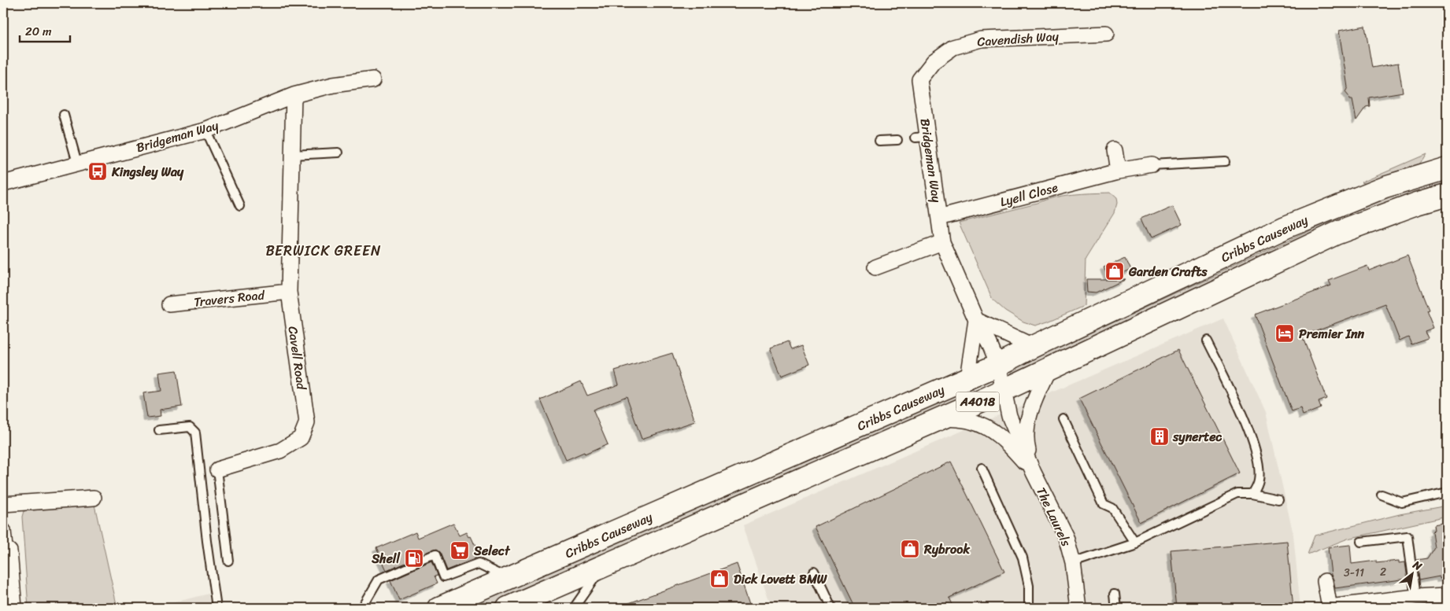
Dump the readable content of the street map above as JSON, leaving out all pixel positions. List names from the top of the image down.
{
  "streets": {
    "main road": ["Cribbs Causeway", "A4018"],
    "street": [
      "Cavendish Way",
      "Bridgeman Way",
      "Lyell Close",
      "Travers Road",
      "Cavell Road",
      "The Laurels"
    ]
  },
  "crossings": [
    ["Cavendish Way", "Bridgeman Way"],
    ["Bridgeman Way", "Lyell Close"],
    ["Bridgeman Way", "Cribbs Causeway"],
    ["Bridgeman Way", "Cavell Road"],
    ["Bridgeman Way", "The Laurels"],
    ["Cribbs Causeway", "The Laurels"],
    ["Travers Road", "Cavell Road"]
  ],
  "districts": ["BERWICK GREEN"],
  "places": {
    "bus stop": ["Kingsley Way"],
    "shop": ["Garden Crafts", "Rybrook", "Dick Lovett BMW"],
    "hotel": ["Premier Inn"],
    "building": ["synertec"],
    "supermarket": ["Select"],
    "fuel station": ["Shell"]
  },
  "house_numbers": ["2", "3-11"],
  "scale_bar": "20 m",
  "north": "top right"
}
